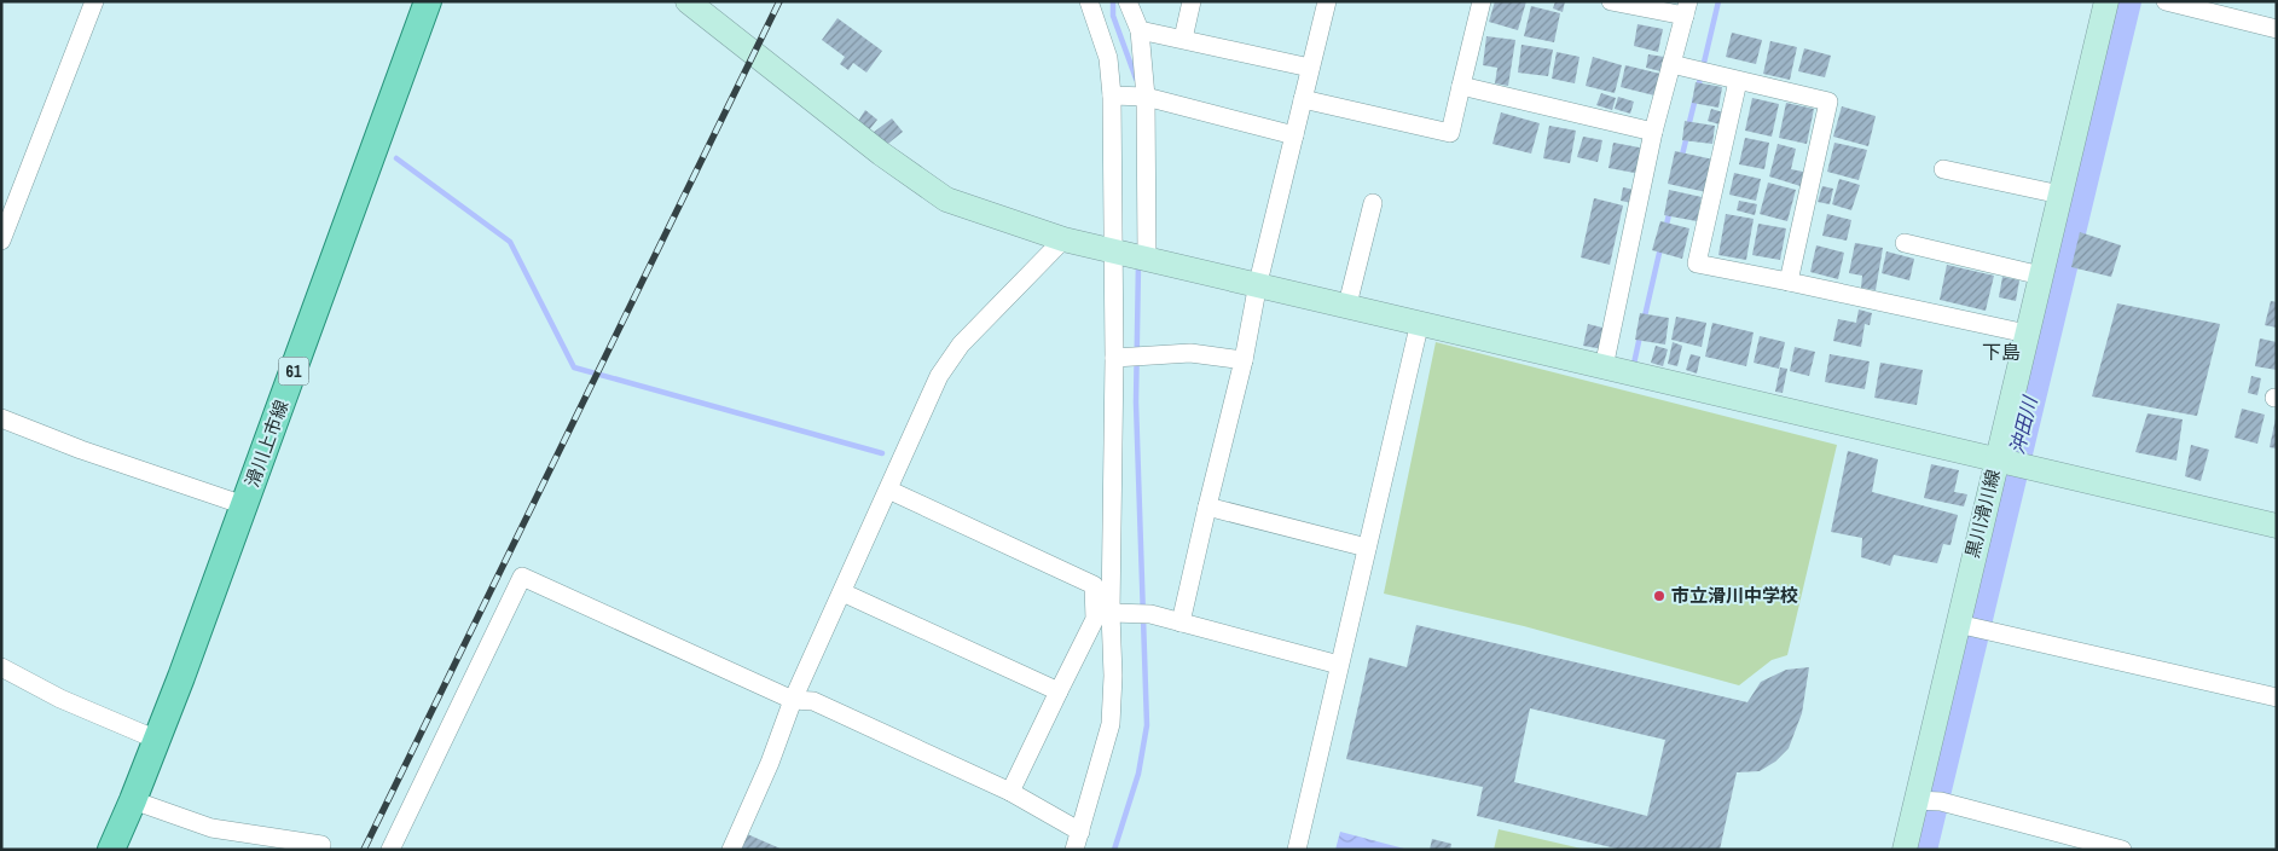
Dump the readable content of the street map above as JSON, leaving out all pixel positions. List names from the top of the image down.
{
  "streets": {
    "main road": ["61", "滑川上市線"],
    "street": ["黒川滑川線"]
  },
  "districts": ["下島"],
  "water": ["沖田川"],
  "places": ["市立滑川中学校"]
}
